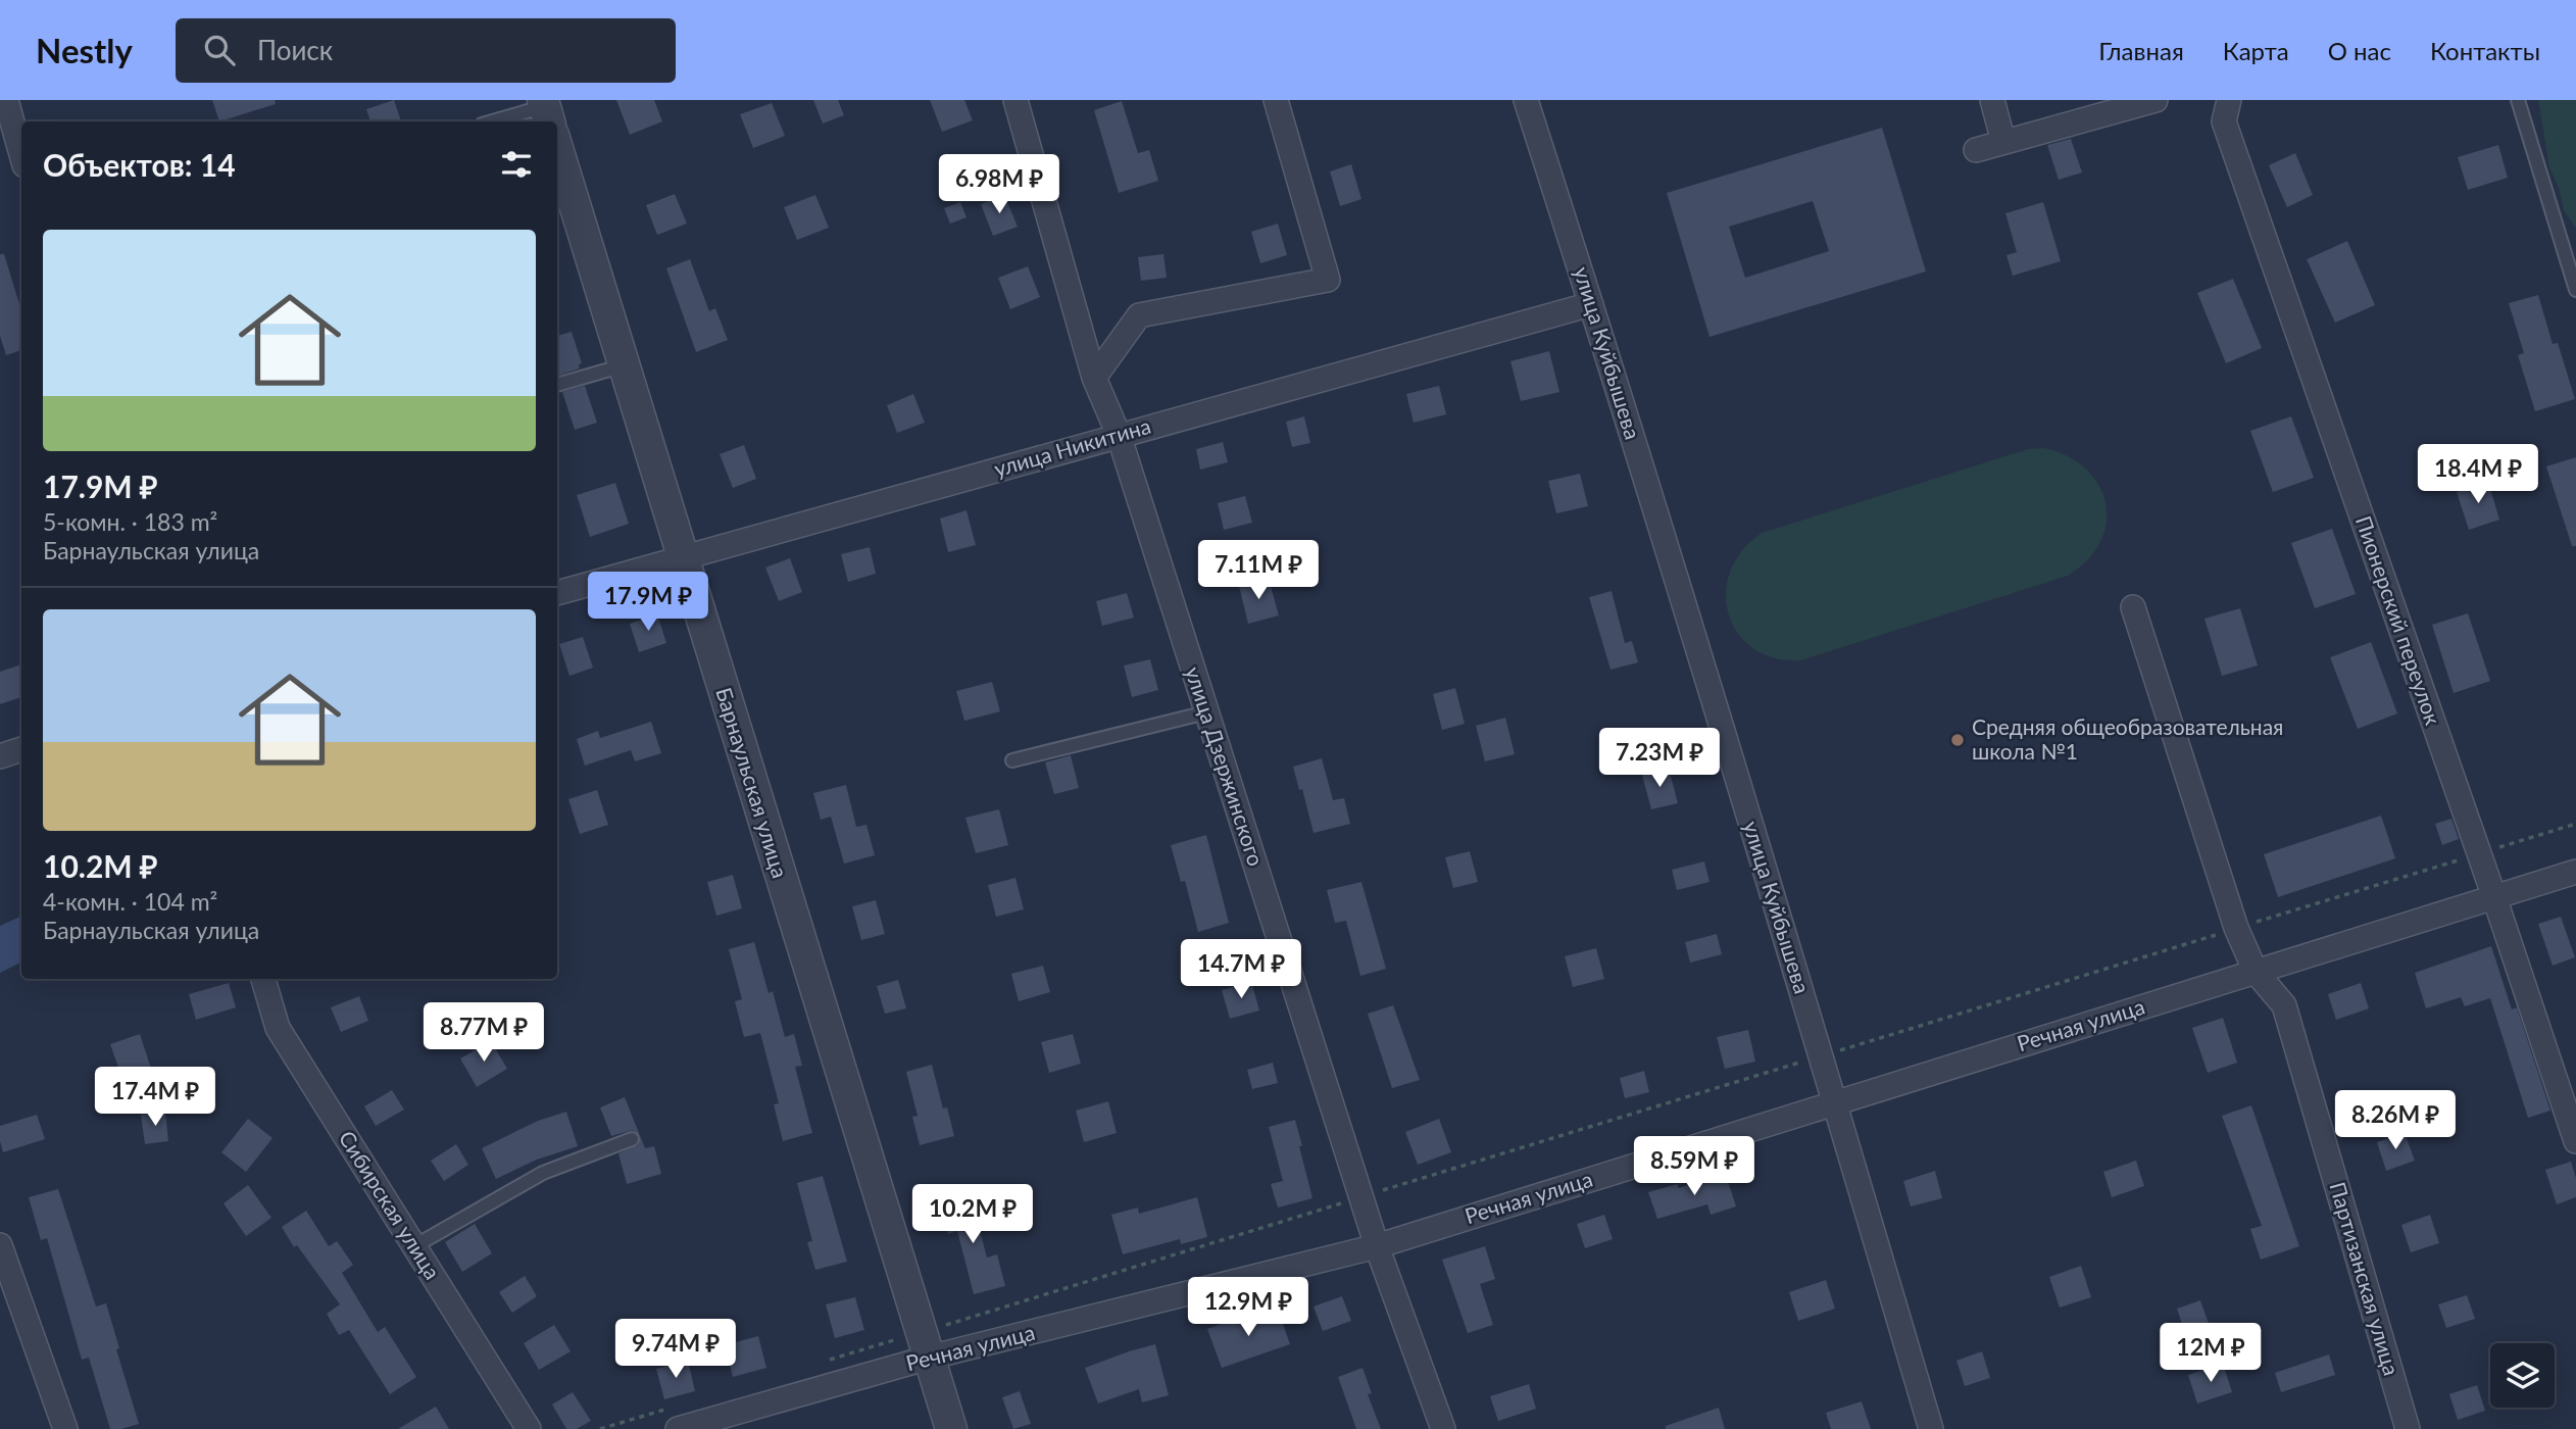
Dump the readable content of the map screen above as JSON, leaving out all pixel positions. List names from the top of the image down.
{
  "streets": {
    "street": [
      "улица Куйбышева",
      "улица Никитина",
      "Пионерский переулок",
      "улица Дзержинского",
      "Барнаульская улица",
      "Речная улица",
      "Сибирская улица",
      "Партизанская улица"
    ]
  },
  "crossings": [
    ["улица Куйбышева", "улица Никитина"],
    ["улица Куйбышева", "Речная улица"],
    ["улица Никитина", "улица Дзержинского"],
    ["улица Никитина", "Барнаульская улица"],
    ["Пионерский переулок", "Речная улица"],
    ["улица Дзержинского", "Речная улица"],
    ["Барнаульская улица", "Речная улица"],
    ["Речная улица", "Партизанская улица"]
  ],
  "places": ["Средняя общеобразовательная школа №1"],
  "page": {
    "header": "Nestly",
    "search": "Поиск",
    "nav": [
      "Главная",
      "Карта",
      "О нас",
      "Контакты"
    ],
    "heading": "Объектов: 14",
    "price": [
      "6.98M ₽",
      "18.4M ₽",
      "7.11M ₽",
      "17.9M ₽",
      "7.23M ₽",
      "14.7M ₽",
      "8.77M ₽",
      "17.4M ₽",
      "8.26M ₽",
      "8.59M ₽",
      "10.2M ₽",
      "12.9M ₽",
      "9.74M ₽",
      "12M ₽"
    ],
    "list": [
      {
        "name": "17.9M ₽",
        "note": "5-комн. · 183 m² · Барнаульская улица"
      },
      {
        "name": "10.2M ₽",
        "note": "4-комн. · 104 m² · Барнаульская улица"
      }
    ]
  }
}
